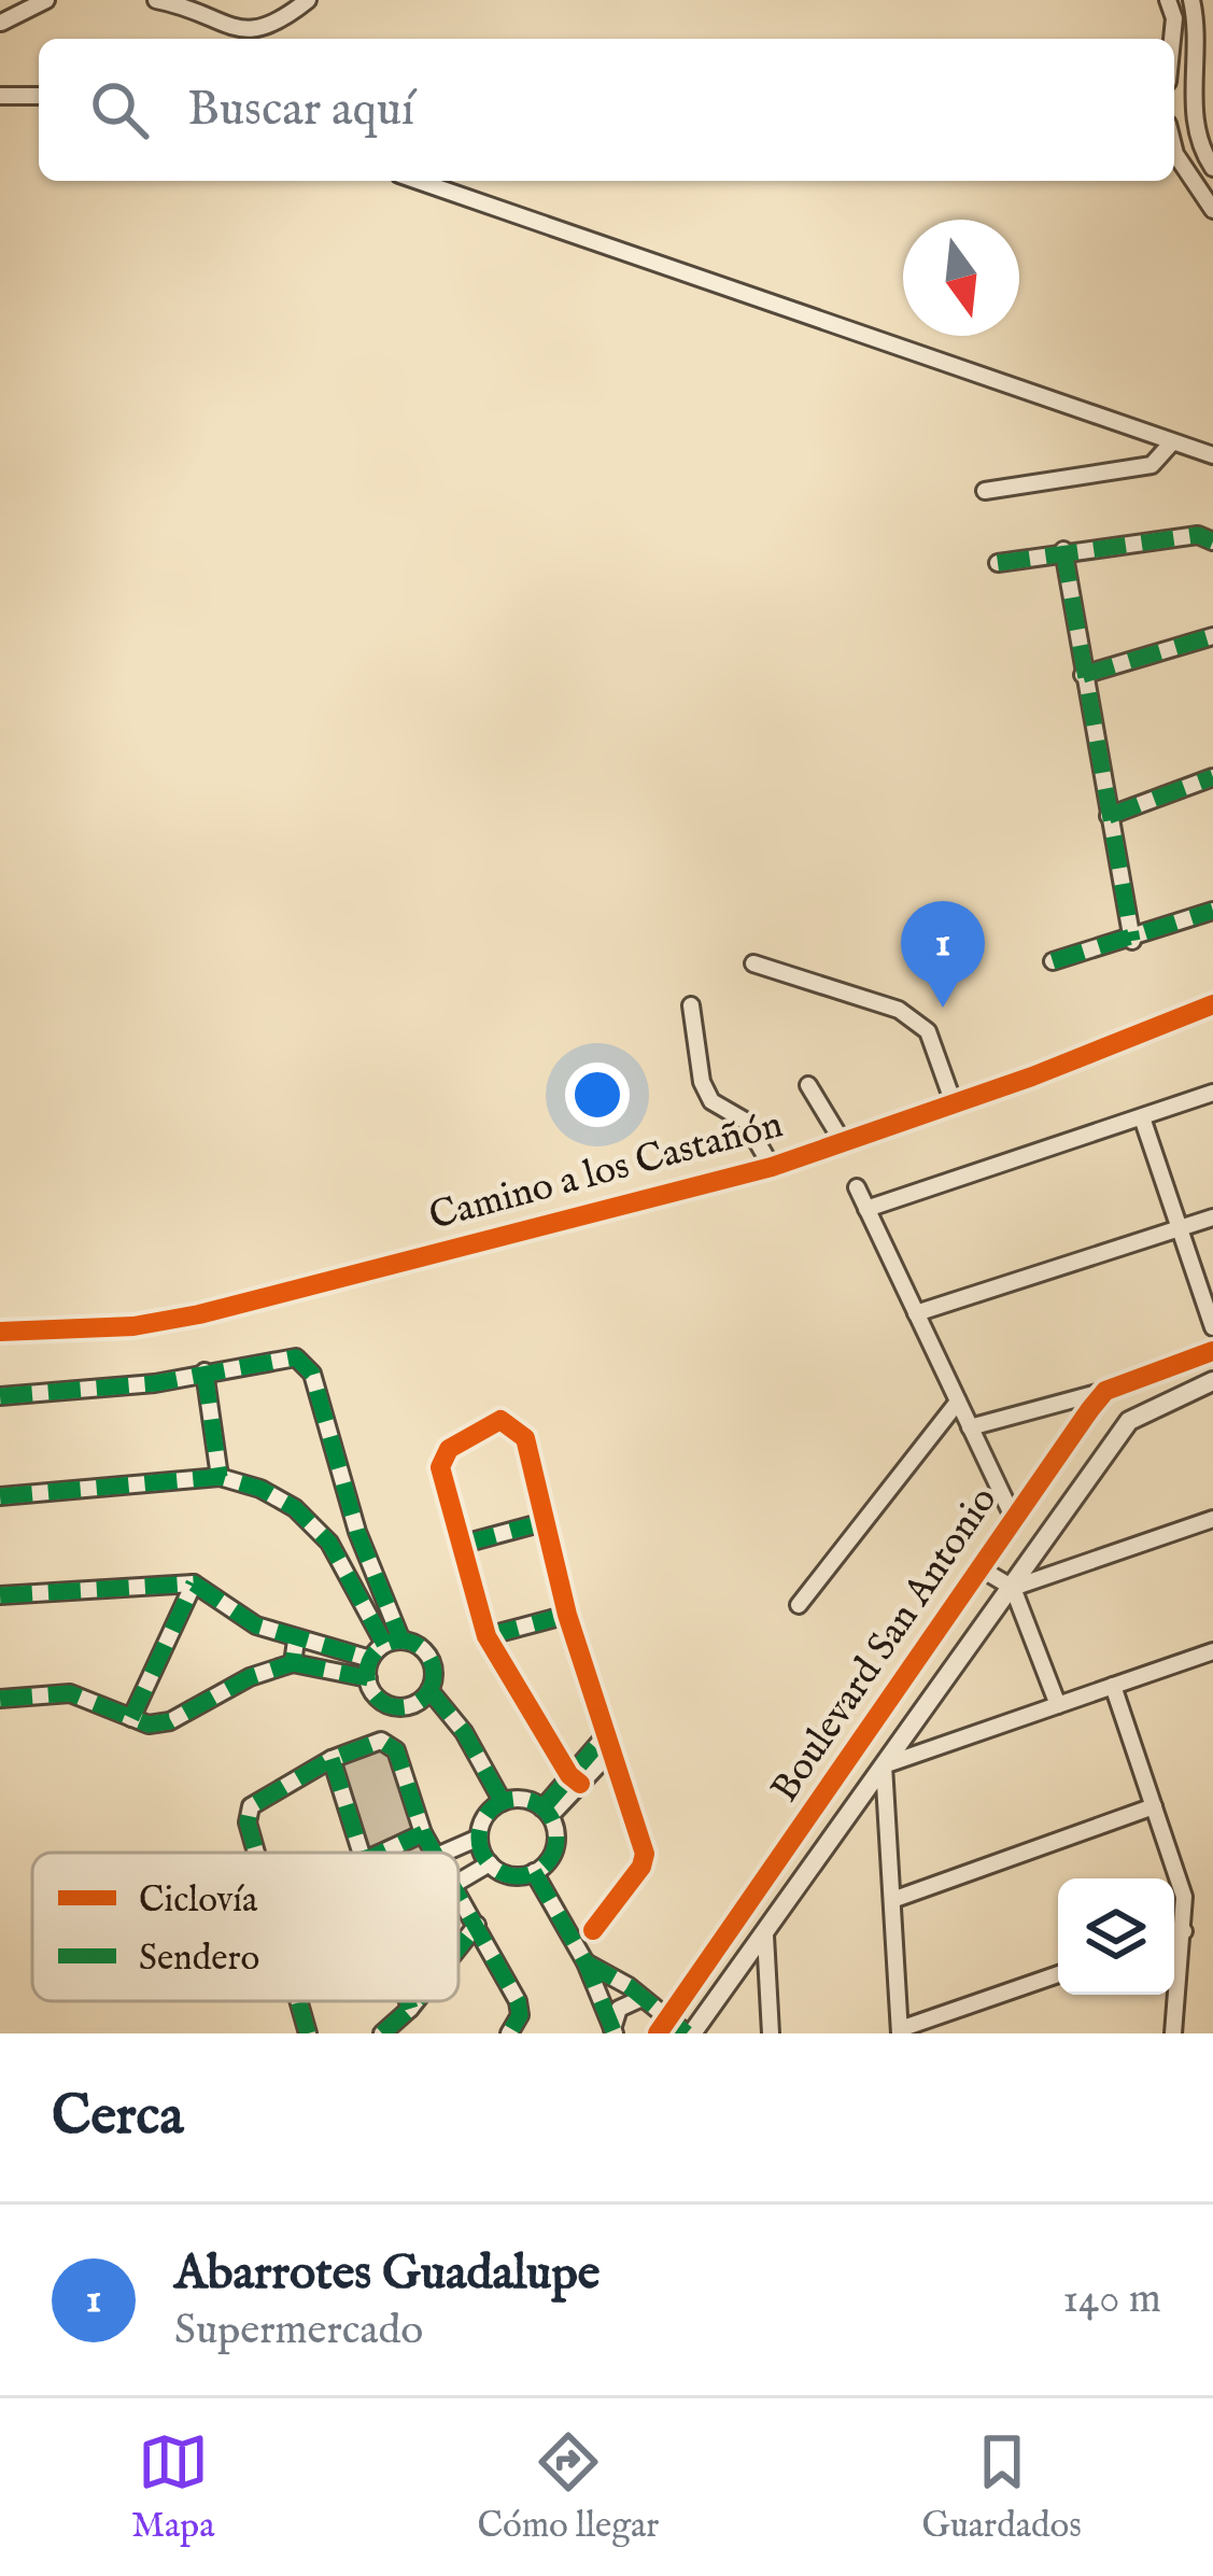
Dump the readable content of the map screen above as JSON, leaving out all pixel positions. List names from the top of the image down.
{
  "streets": {
    "street": ["Camino a los Castañón", "Boulevard San Antonio"]
  },
  "legend": ["Ciclovía", "Sendero"],
  "north": "bottom",
  "page": {
    "search": "Buscar aquí",
    "pins": "1",
    "heading": "Cerca",
    "list": [
      {
        "mark": "1",
        "name": "Abarrotes Guadalupe",
        "note": "Supermercado",
        "value": "140 m"
      }
    ],
    "nav": ["Mapa", "Cómo llegar", "Guardados"]
  }
}
